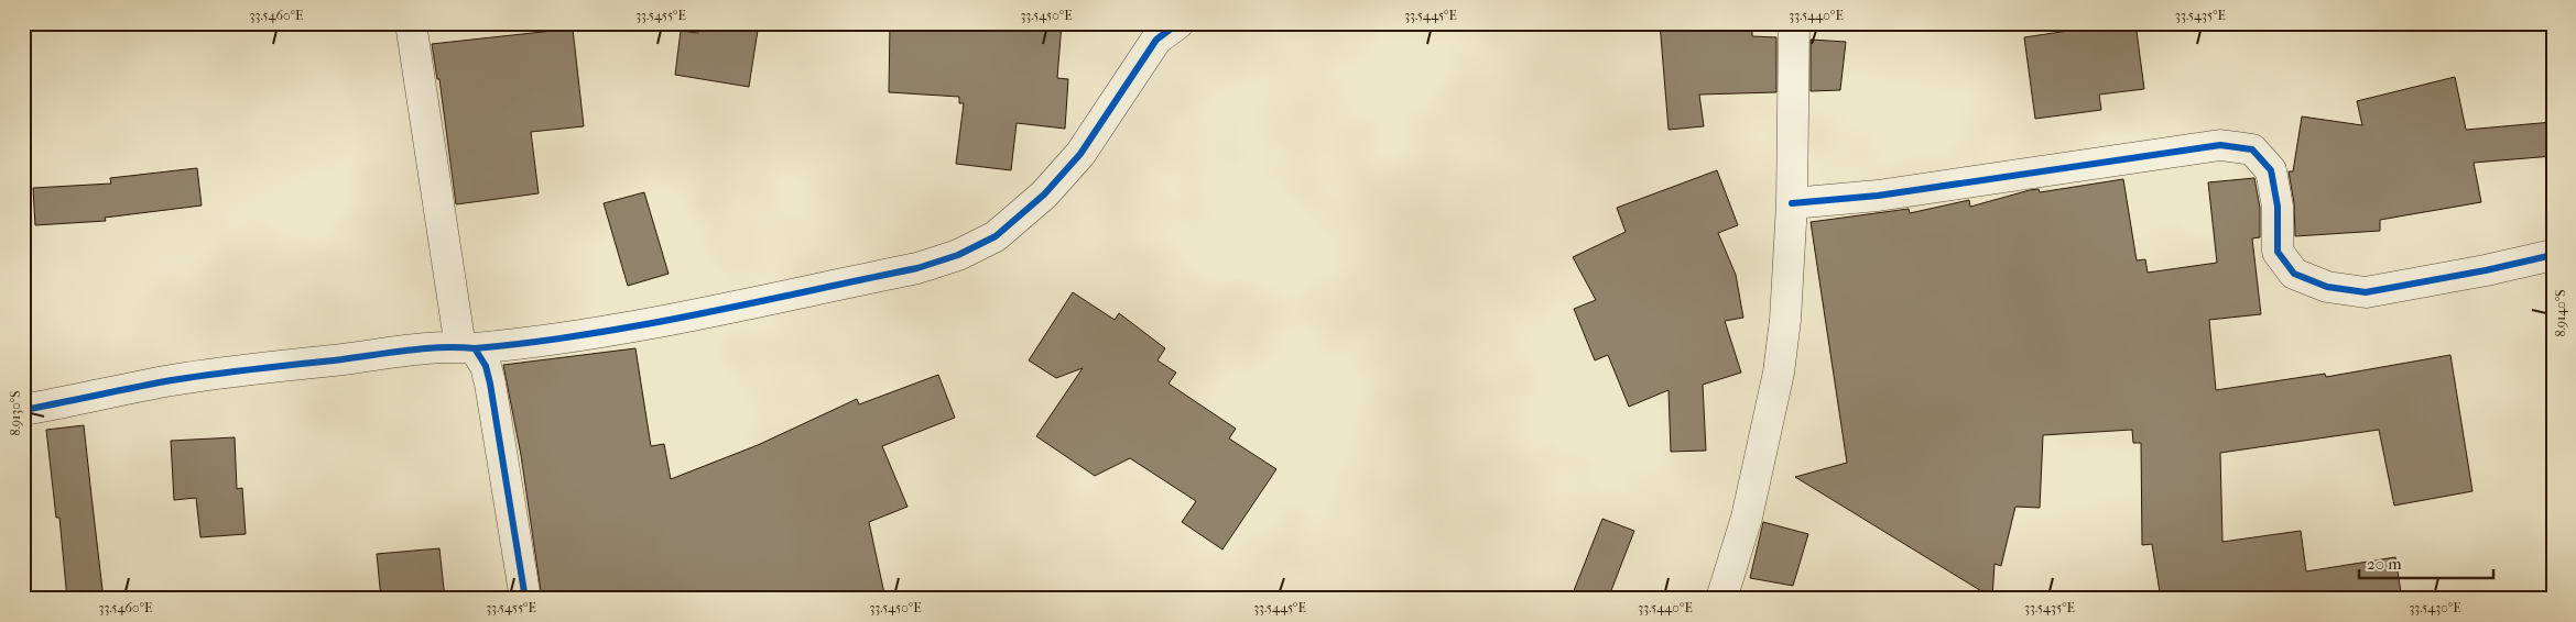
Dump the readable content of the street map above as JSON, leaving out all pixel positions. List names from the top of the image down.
{
  "scale_bar": "20 m",
  "coordinates": [
    "33.5460°E",
    "33.5455°E",
    "33.5450°E",
    "33.5445°E",
    "33.5440°E",
    "33.5435°E",
    "8.9140°S",
    "8.9130°S",
    "33.5430°E"
  ]
}
